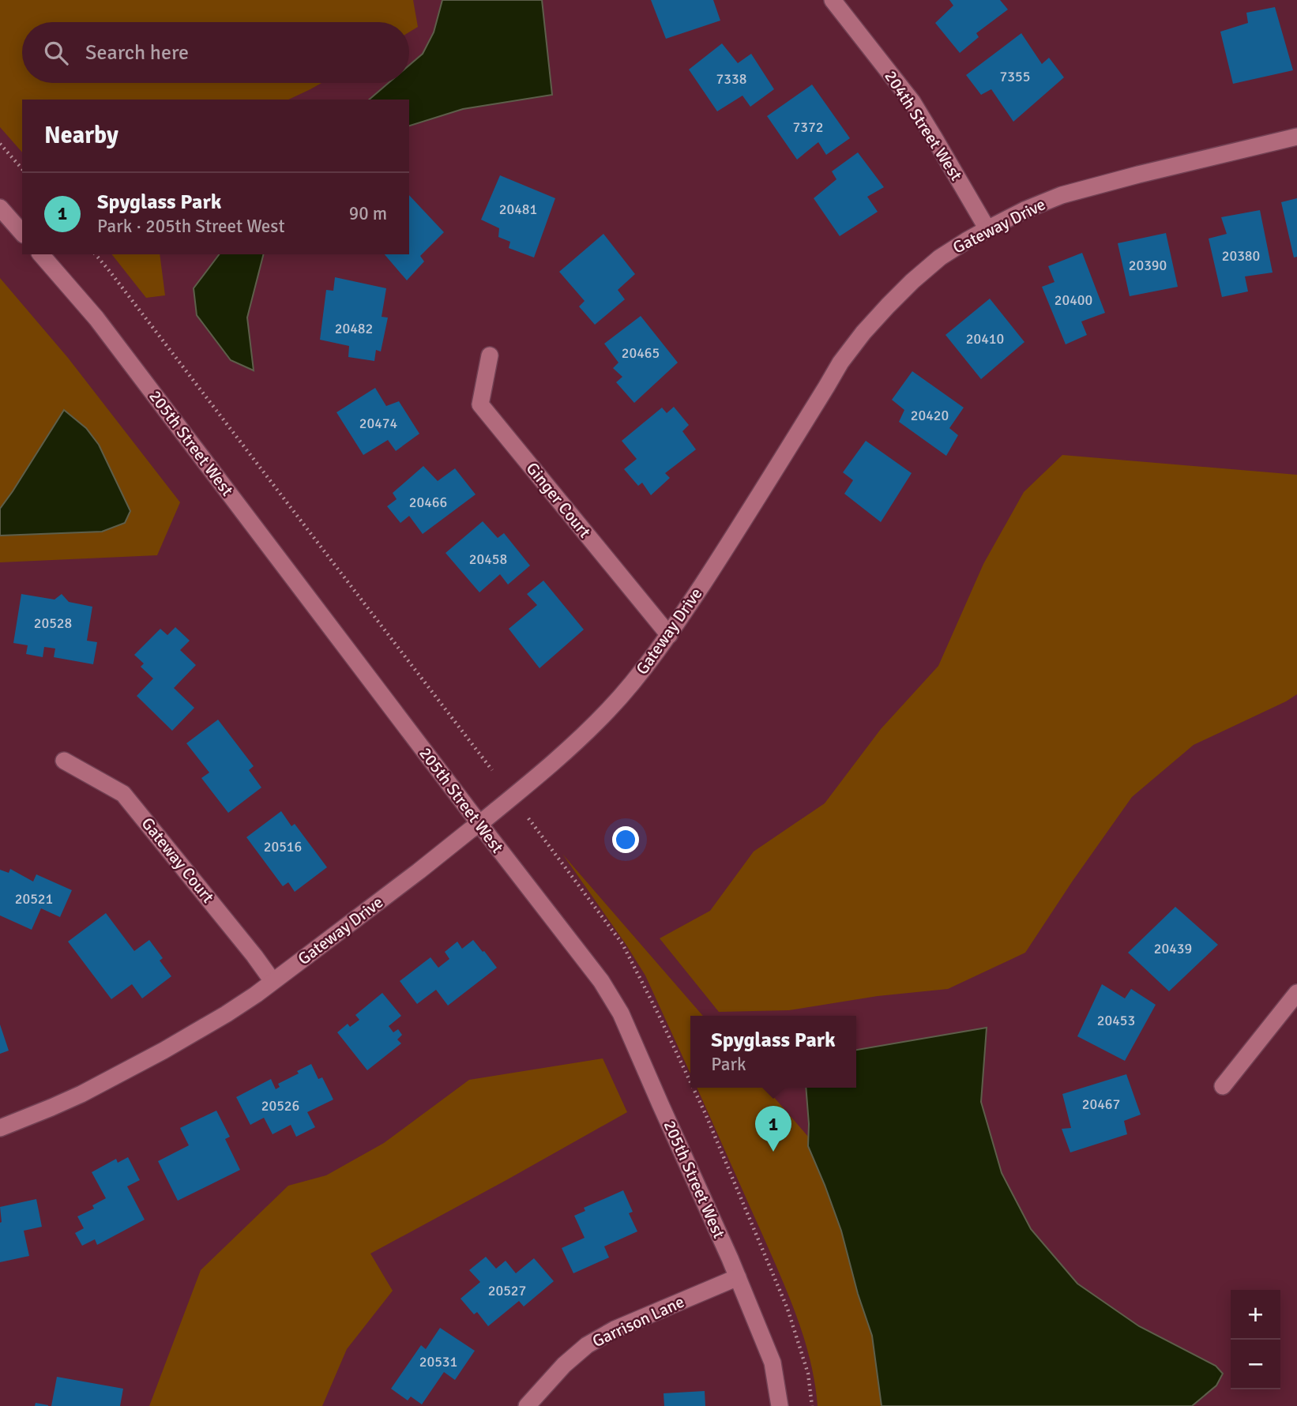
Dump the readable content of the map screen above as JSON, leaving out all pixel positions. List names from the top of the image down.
{
  "streets": {
    "street": [
      "204th Street West",
      "Gateway Drive",
      "205th Street West",
      "Ginger Court",
      "Gateway Court",
      "Garrison Lane"
    ]
  },
  "crossings": [
    ["204th Street West", "Gateway Drive"],
    ["Gateway Drive", "205th Street West"],
    ["Gateway Drive", "Ginger Court"],
    ["Gateway Drive", "Gateway Court"],
    ["205th Street West", "Garrison Lane"]
  ],
  "house_numbers": [
    "7355",
    "7338",
    "7372",
    "20481",
    "20380",
    "20390",
    "20400",
    "20482",
    "20410",
    "20465",
    "20420",
    "20474",
    "20466",
    "20458",
    "20528",
    "20516",
    "20521",
    "20439",
    "20453",
    "20467",
    "20526",
    "20527",
    "20531"
  ],
  "page": {
    "search": "Search here",
    "heading": "Nearby",
    "list": [
      {
        "mark": "1",
        "name": "Spyglass Park",
        "note": "Park · 205th Street West",
        "value": "90 m"
      }
    ],
    "popup": ["Spyglass Park", "Park"],
    "pins": "1",
    "map_buttons": ["+", "−"]
  }
}
